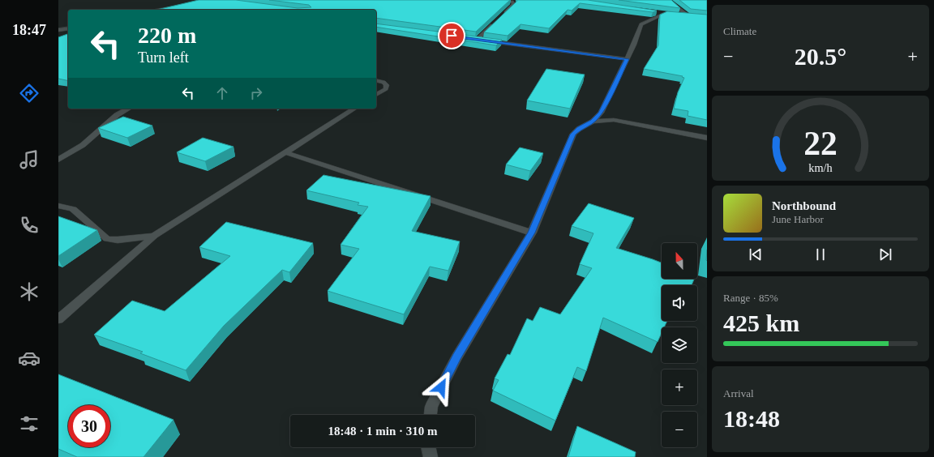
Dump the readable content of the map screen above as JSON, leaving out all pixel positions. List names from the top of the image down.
{
  "north": "top",
  "page": {
    "tabs": "18:47",
    "tile": [
      "Climate",
      ["Range · 85%", "425 km"],
      ["Arrival", "18:48"]
    ],
    "turn": ["220 m", "Turn left"],
    "heat": ["−", "20.5°", "+"],
    "song": ["Northbound", "June Harbor"],
    "map_buttons": ["+", "−"],
    "limit": "30",
    "trip": "18:48 · 1 min · 310 m",
    "gauge": ["22", "km/h"]
  }
}
